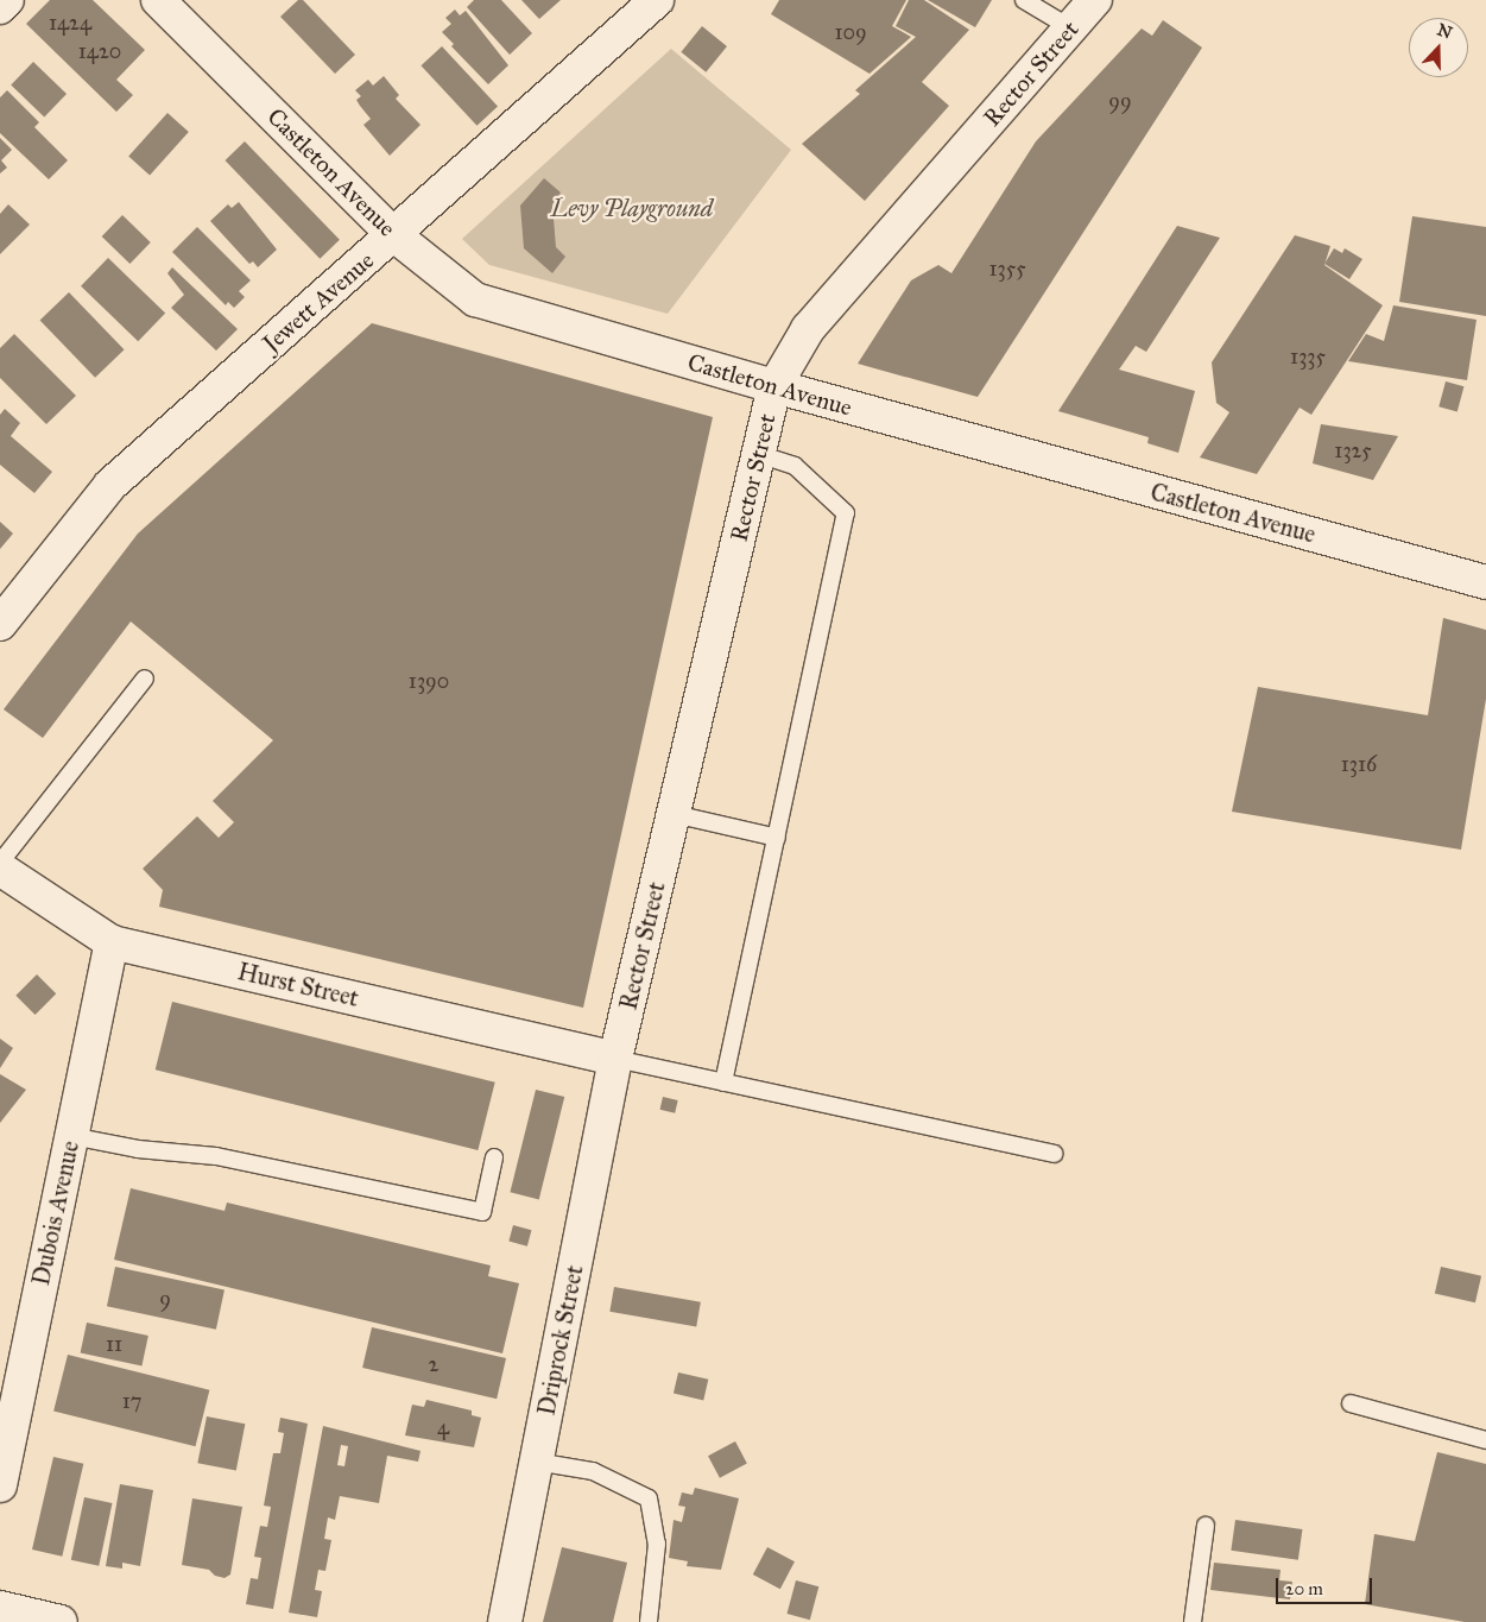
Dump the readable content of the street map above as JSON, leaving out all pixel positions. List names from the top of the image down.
{
  "streets": {
    "street": [
      "Rector Street",
      "Castleton Avenue",
      "Jewett Avenue",
      "Hurst Street",
      "Dubois Avenue",
      "Driprock Street"
    ]
  },
  "crossings": [
    ["Rector Street", "Castleton Avenue"],
    ["Rector Street", "Hurst Street"],
    ["Rector Street", "Driprock Street"],
    ["Castleton Avenue", "Jewett Avenue"],
    ["Hurst Street", "Dubois Avenue"],
    ["Hurst Street", "Driprock Street"]
  ],
  "parks": ["Levy Playground"],
  "house_numbers": [
    "1424",
    "109",
    "1420",
    "99",
    "1355",
    "1335",
    "1325",
    "1390",
    "1316",
    "9",
    "11",
    "2",
    "17",
    "4"
  ],
  "scale_bar": "20 m",
  "north": "top"
}
